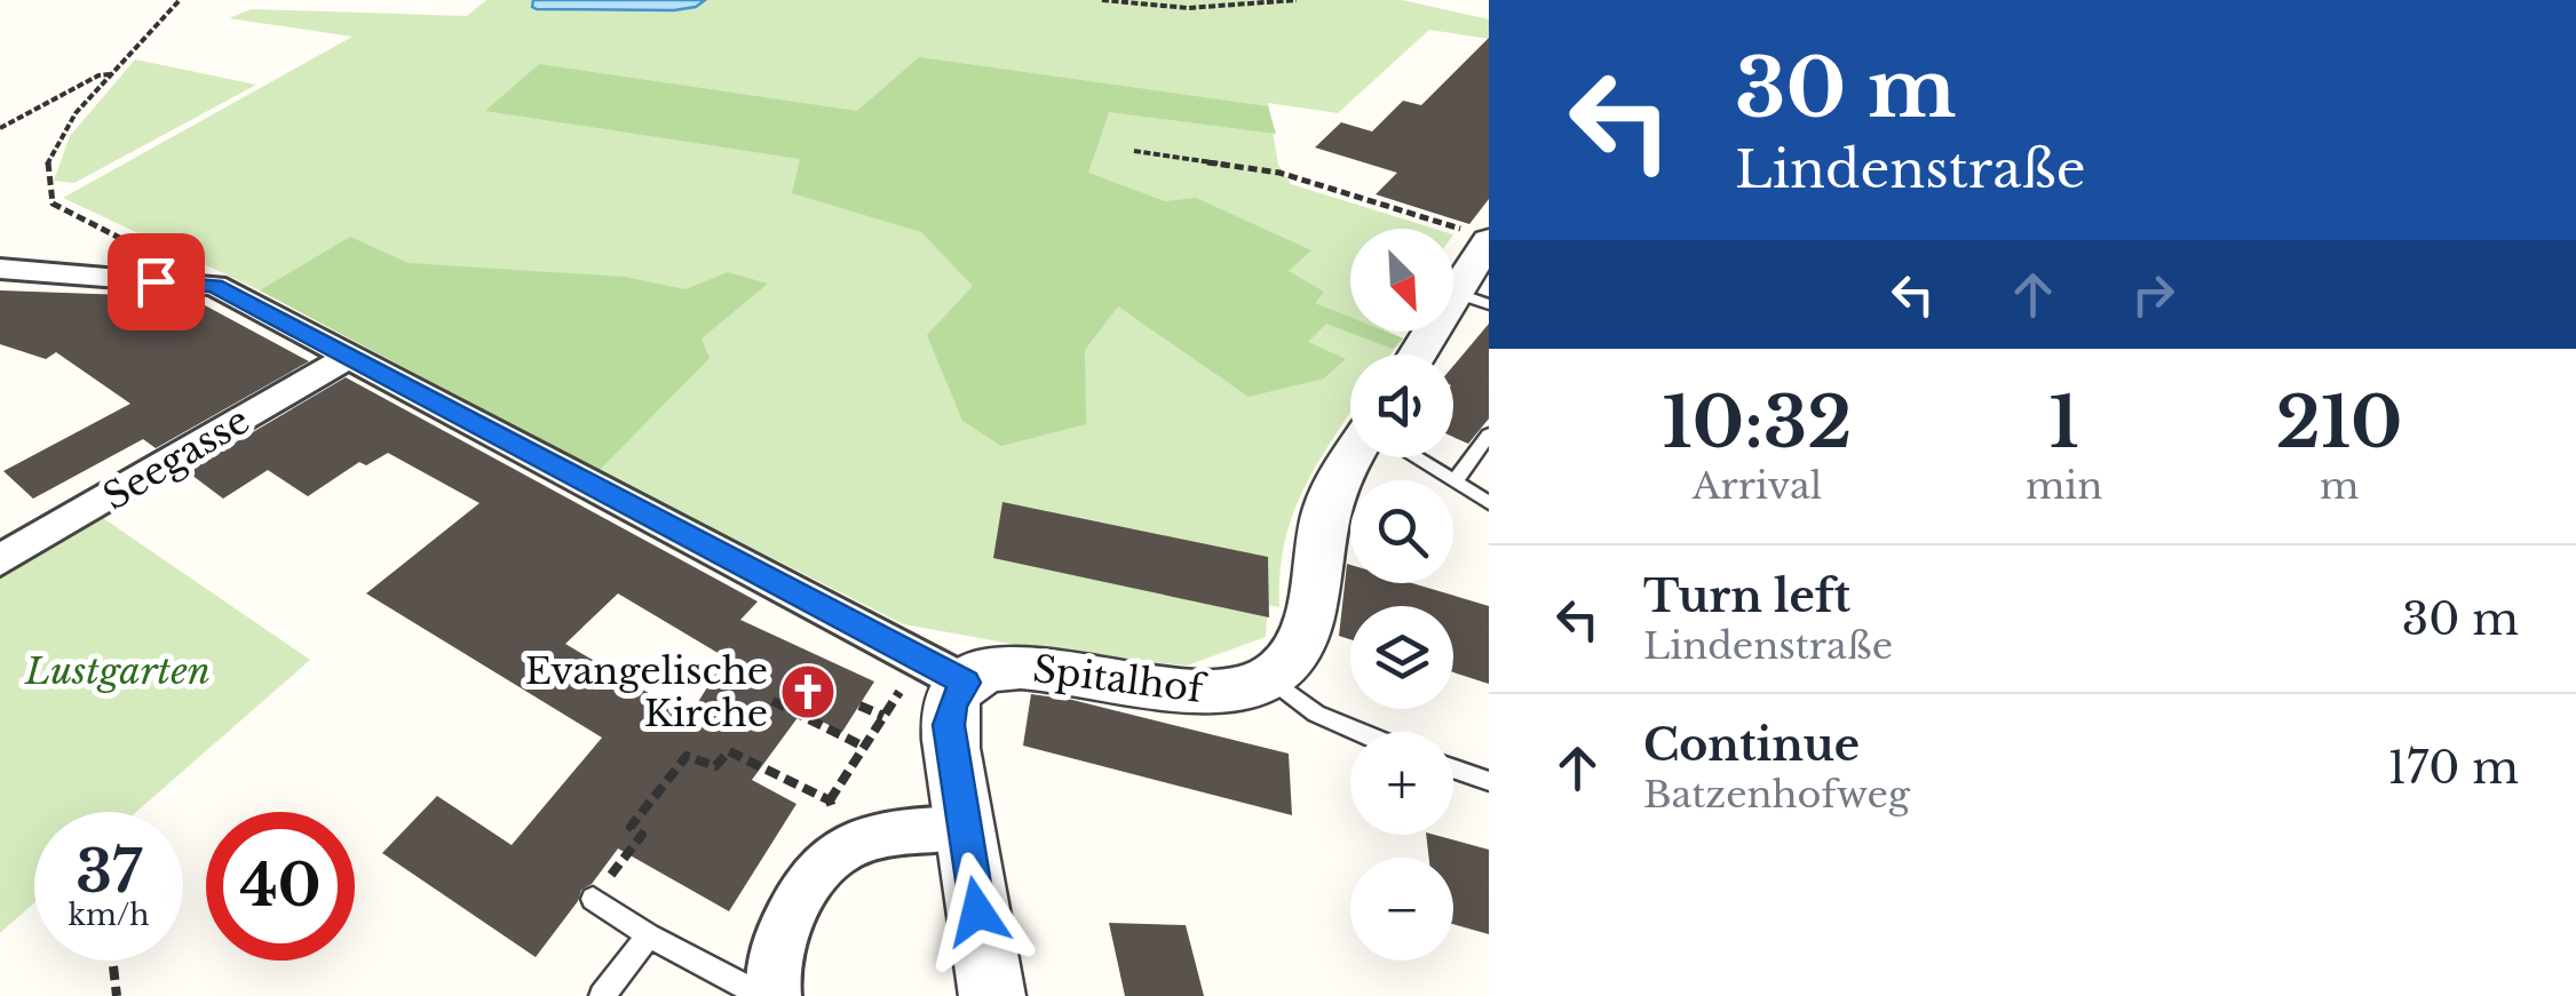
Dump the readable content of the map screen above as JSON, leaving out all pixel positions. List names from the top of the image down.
{
  "streets": {
    "street": ["Seegasse", "Spitalhof"]
  },
  "parks": ["Lustgarten"],
  "places": {
    "church": ["Evangelische Kirche"]
  },
  "north": "bottom right",
  "page": {
    "turn": ["30 m", "Lindenstraße"],
    "map_buttons": ["+", "−"],
    "eta": [
      "10:32",
      "Arrival",
      "1",
      "min",
      "210",
      "m"
    ],
    "list": [
      {
        "name": "Turn left",
        "note": "Lindenstraße",
        "value": "30 m"
      },
      {
        "name": "Continue",
        "note": "Batzenhofweg",
        "value": "170 m"
      }
    ],
    "speed": "37 km/h",
    "limit": "40"
  }
}
